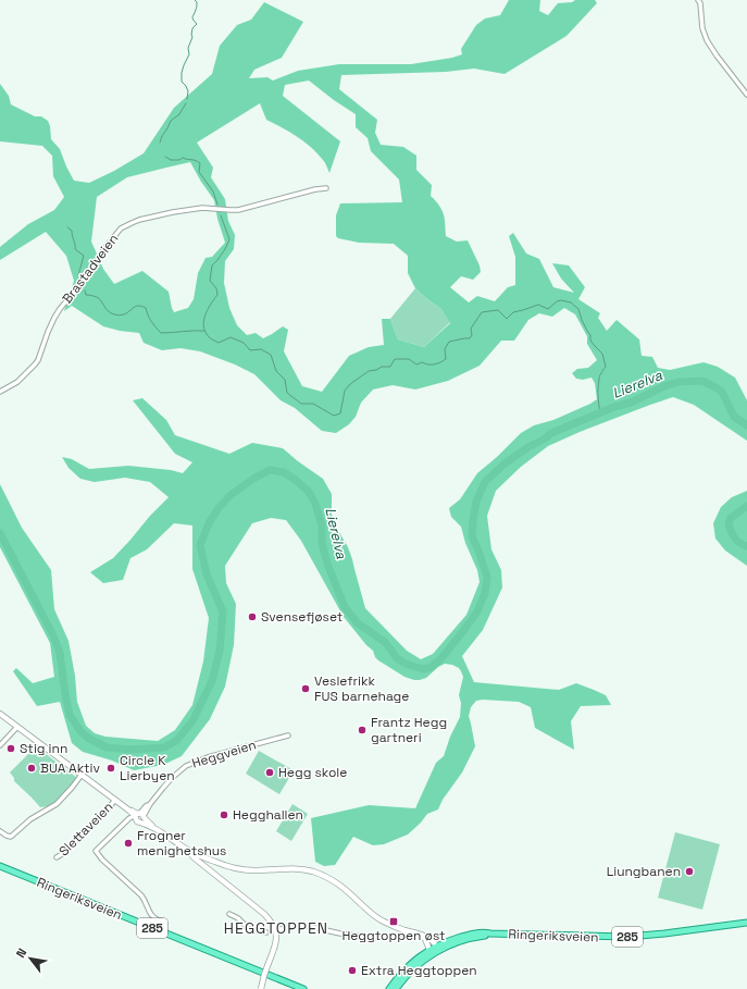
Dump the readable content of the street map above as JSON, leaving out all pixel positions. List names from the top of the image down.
{
  "streets": {
    "main road": ["Ringeriksveien", "285"],
    "street": ["Brastadveien", "Heggveien", "Slettaveien"]
  },
  "districts": ["HEGGTOPPEN"],
  "water": ["Lierelva"],
  "places": {
    "other": [
      "Svensefjøset",
      "Veslefrikk FUS barnehage",
      "Frantz Hegg gartneri",
      "Stig inn",
      "BUA Aktiv",
      "Circle K Lierbyen",
      "Hegg skole",
      "Hegghallen",
      "Frogner menighetshus",
      "Liungbanen",
      "Extra Heggtoppen"
    ],
    "transit": ["Heggtoppen øst"]
  },
  "north": "top left"
}
